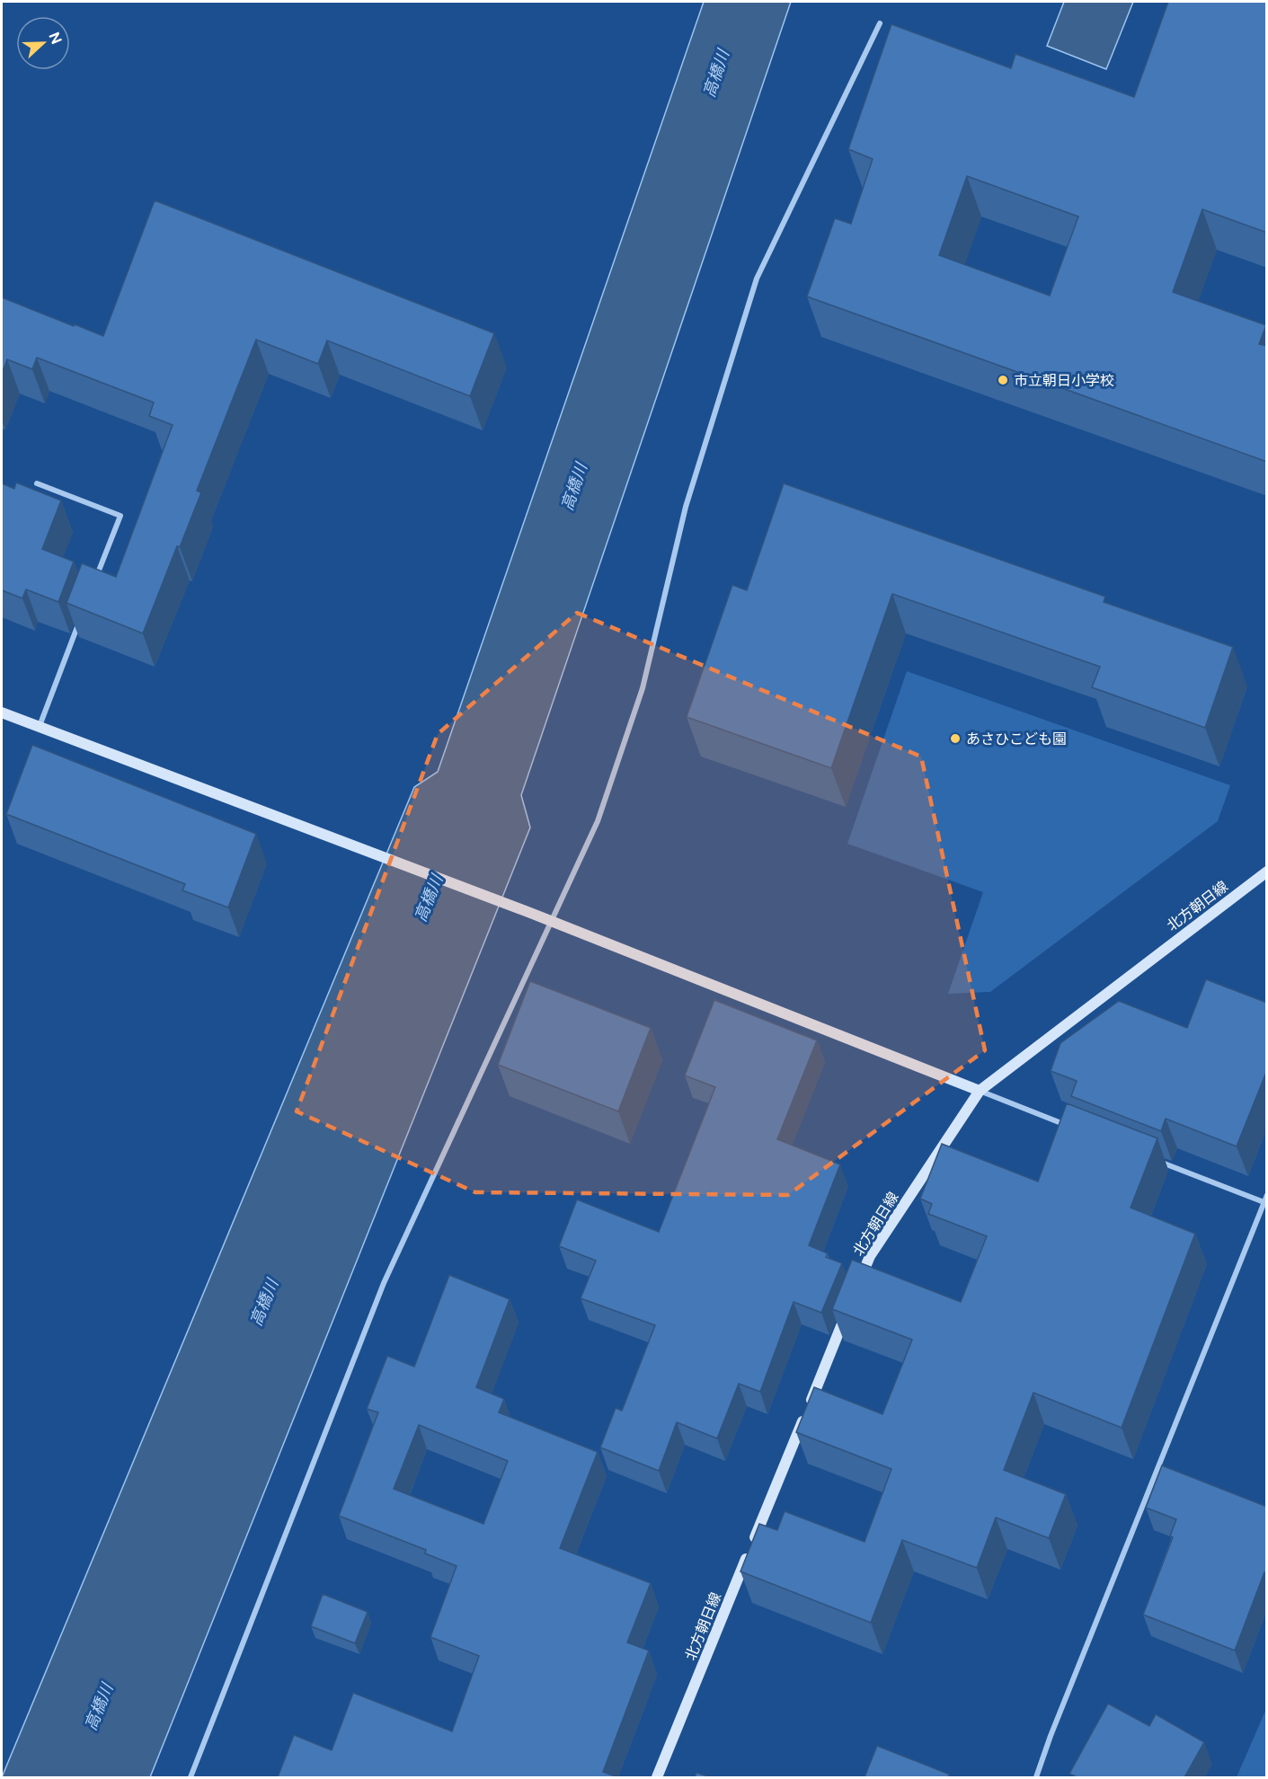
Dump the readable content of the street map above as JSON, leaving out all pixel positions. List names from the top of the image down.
{
  "streets": {
    "main road": ["北方朝日線"]
  },
  "water": ["高橋川"],
  "places": ["市立朝日小学校", "あさひこども園"],
  "north": "right"
}
